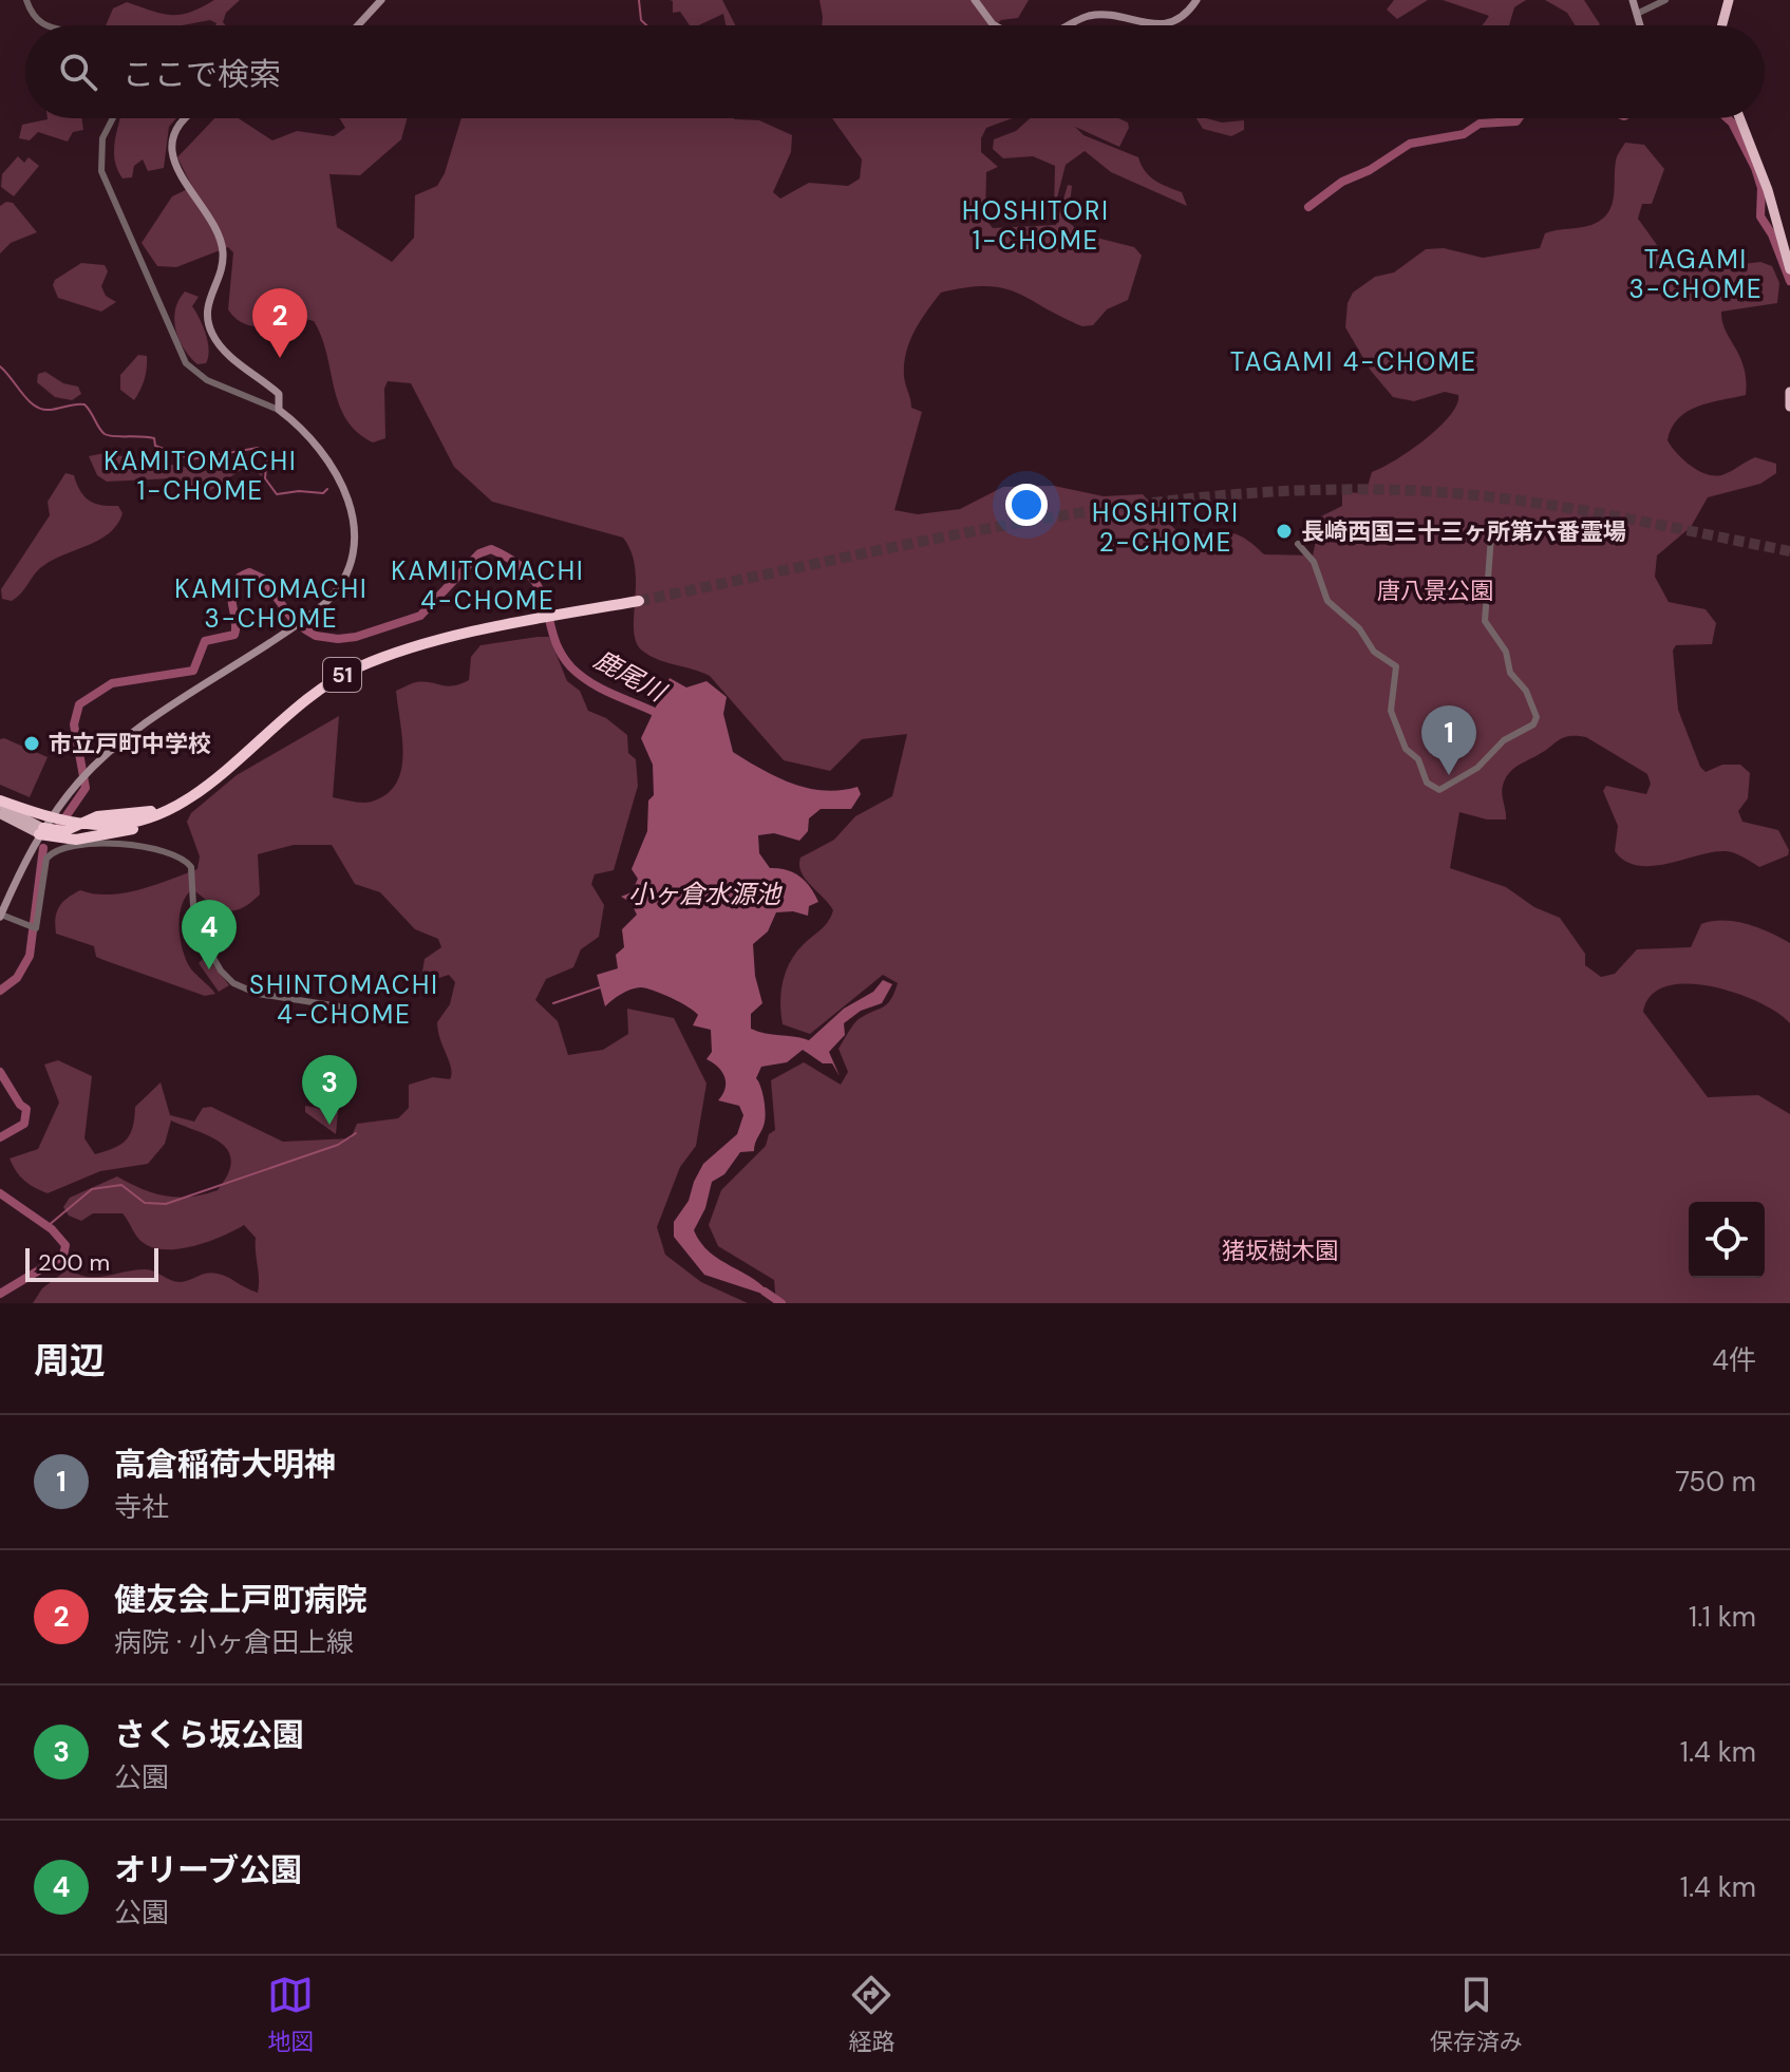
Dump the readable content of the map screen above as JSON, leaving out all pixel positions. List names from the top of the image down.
{
  "streets": {
    "highway": ["51"]
  },
  "districts": [
    "HOSHITORI 1-CHOME",
    "TAGAMI 3-CHOME",
    "TAGAMI 4-CHOME",
    "KAMITOMACHI 1-CHOME",
    "HOSHITORI 2-CHOME",
    "KAMITOMACHI 4-CHOME",
    "KAMITOMACHI 3-CHOME",
    "SHINTOMACHI 4-CHOME"
  ],
  "water": ["鹿尾川", "小ヶ倉水源池"],
  "parks": ["唐八景公園", "猪坂樹木園"],
  "places": ["長崎西国三十三ヶ所第六番霊場", "市立戸町中学校"],
  "scale_bar": "200 m",
  "page": {
    "search": "ここで検索",
    "pins": [
      "2",
      "1",
      "4",
      "3"
    ],
    "scale": "200 m",
    "heading": ["周辺", "4件"],
    "list": [
      {
        "mark": "1",
        "name": "高倉稲荷大明神",
        "note": "寺社",
        "value": "750 m"
      },
      {
        "mark": "2",
        "name": "健友会上戸町病院",
        "note": "病院 · 小ヶ倉田上線",
        "value": "1.1 km"
      },
      {
        "mark": "3",
        "name": "さくら坂公園",
        "note": "公園",
        "value": "1.4 km"
      },
      {
        "mark": "4",
        "name": "オリーブ公園",
        "note": "公園",
        "value": "1.4 km"
      }
    ],
    "nav": ["地図", "経路", "保存済み"]
  }
}
